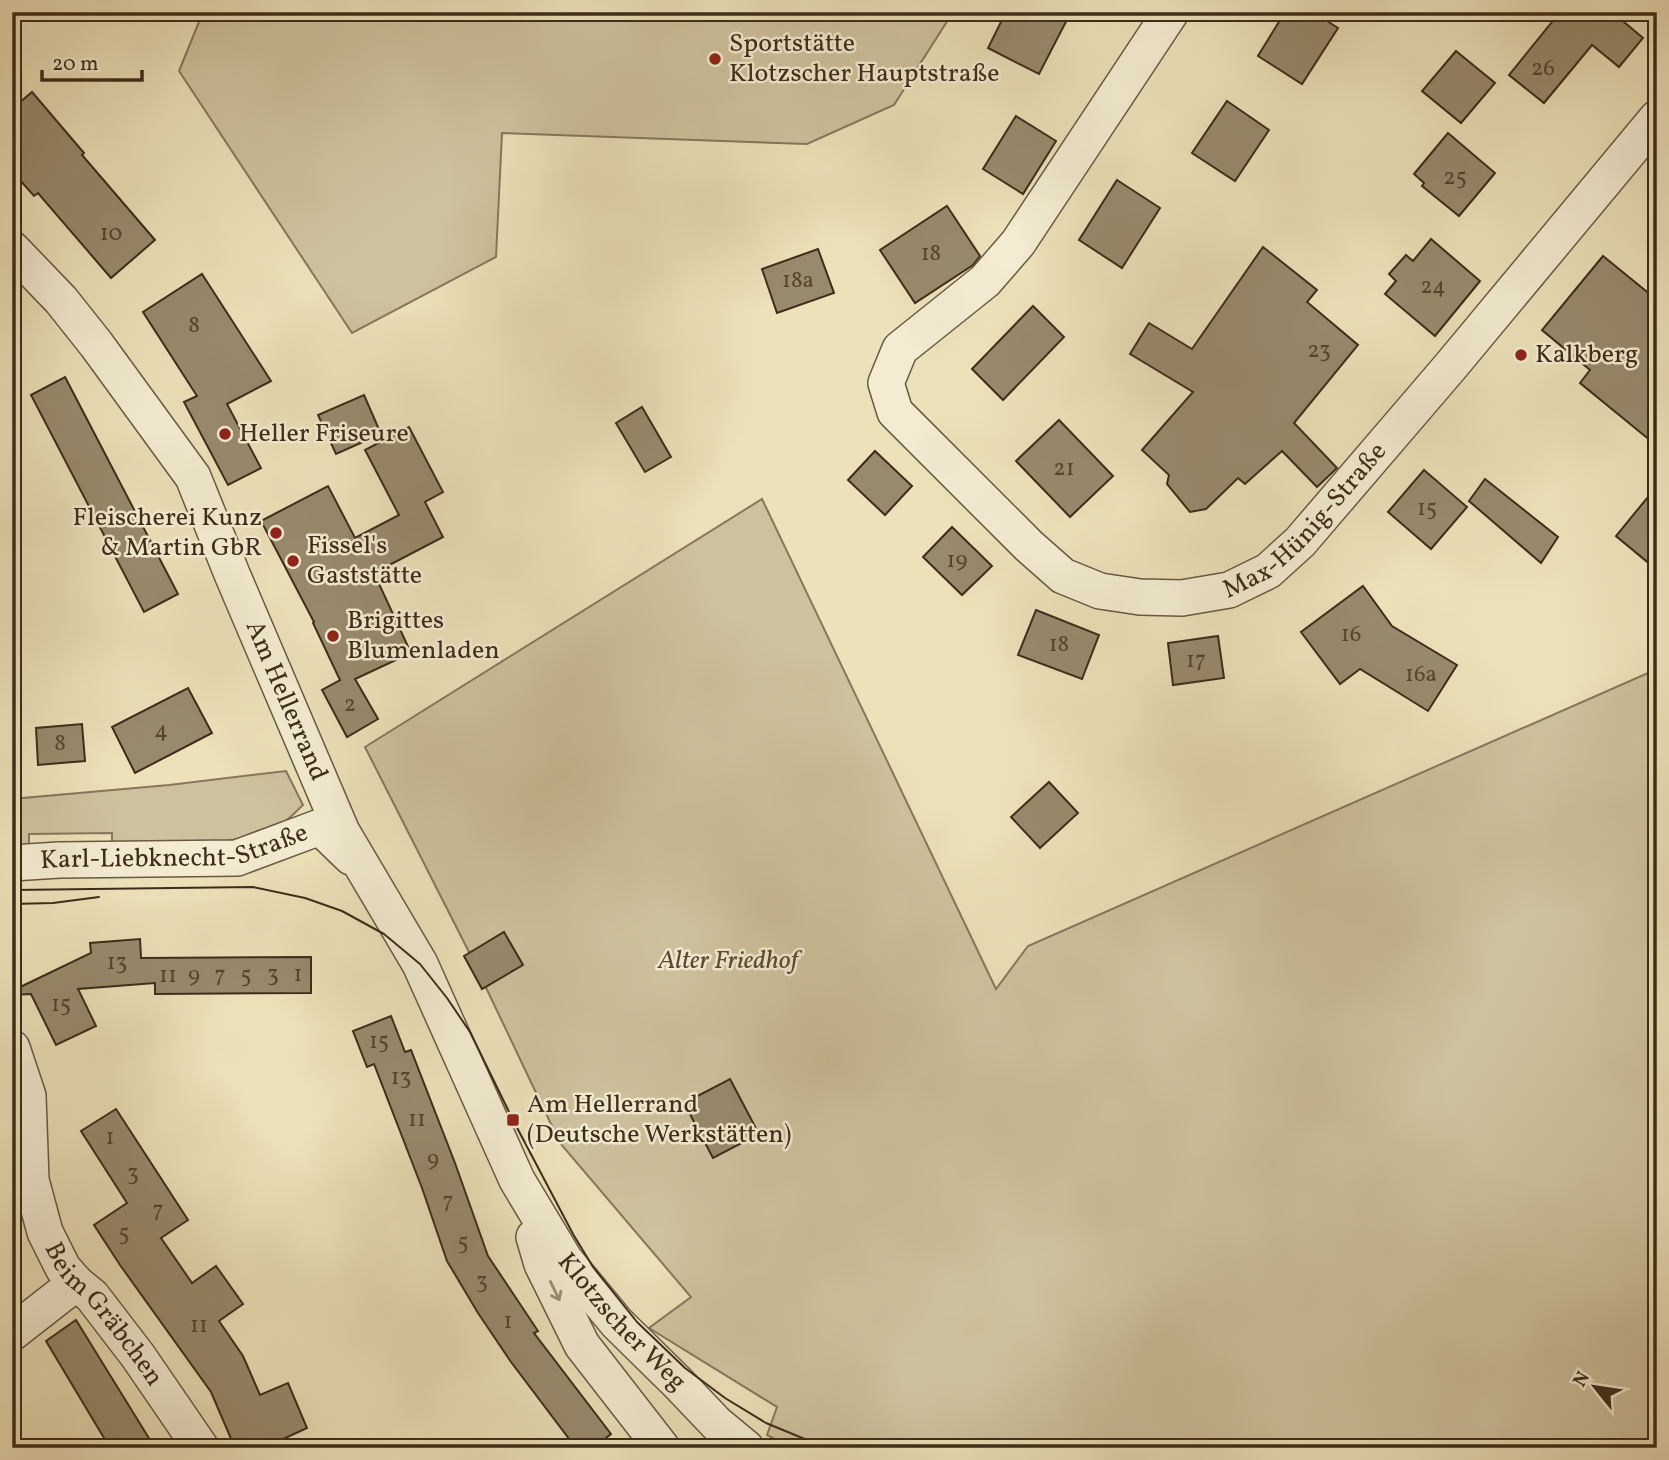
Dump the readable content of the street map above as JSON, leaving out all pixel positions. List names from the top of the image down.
{
  "streets": {
    "street": [
      "Max-Hünig-Straße",
      "Am Hellerrand",
      "Karl-Liebknecht-Straße",
      "Beim Gräbchen",
      "Klotzscher Weg"
    ]
  },
  "crossings": [
    ["Am Hellerrand", "Karl-Liebknecht-Straße"],
    ["Am Hellerrand", "Klotzscher Weg"]
  ],
  "parks": ["Alter Friedhof"],
  "places": {
    "other": [
      "Sportstätte Klotzscher Hauptstraße",
      "Kalkberg",
      "Heller Friseure",
      "Fleischerei Kunz & Martin GbR",
      "Fissel's Gaststätte",
      "Brigittes Blumenladen"
    ],
    "transit": ["Am Hellerrand (Deutsche Werkstätten)"]
  },
  "house_numbers": [
    "26",
    "25",
    "10",
    "18",
    "18a",
    "24",
    "8",
    "23",
    "21",
    "15",
    "19",
    "16",
    "18",
    "17",
    "16a",
    "2",
    "4",
    "8",
    "13",
    "3",
    "1",
    "11",
    "9",
    "7",
    "5",
    "15",
    "15",
    "13",
    "11",
    "1",
    "9",
    "3",
    "7",
    "7",
    "5",
    "5",
    "3",
    "1",
    "11"
  ],
  "scale_bar": "20 m",
  "north": "top left"
}
